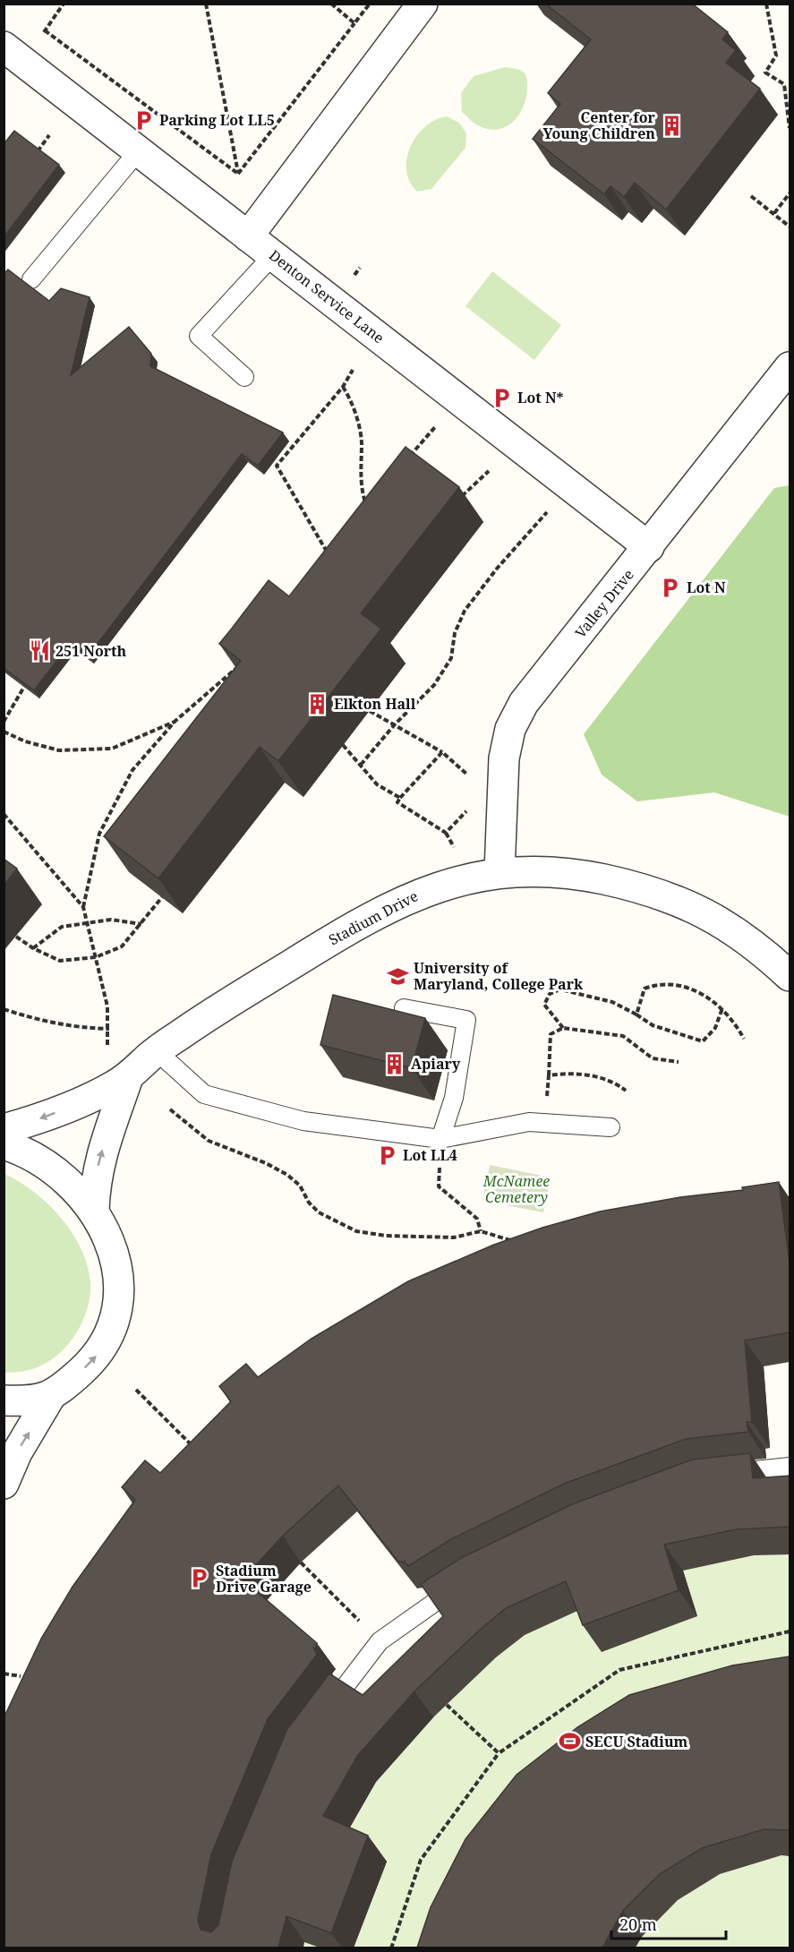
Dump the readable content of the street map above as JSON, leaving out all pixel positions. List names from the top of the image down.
{
  "streets": {
    "street": ["Denton Service Lane", "Valley Drive", "Stadium Drive"]
  },
  "crossings": [
    ["Denton Service Lane", "Valley Drive"],
    ["Valley Drive", "Stadium Drive"]
  ],
  "parks": ["McNamee Cemetery"],
  "places": {
    "parking": [
      "Parking Lot LL5",
      "Lot N*",
      "Lot N",
      "Lot LL4",
      "Stadium Drive Garage"
    ],
    "building": ["Center for Young Children", "Elkton Hall", "Apiary"],
    "restaurant": ["251 North"],
    "school or university": ["University of Maryland, College Park"],
    "sports": ["SECU Stadium"]
  },
  "scale_bar": "20 m"
}
